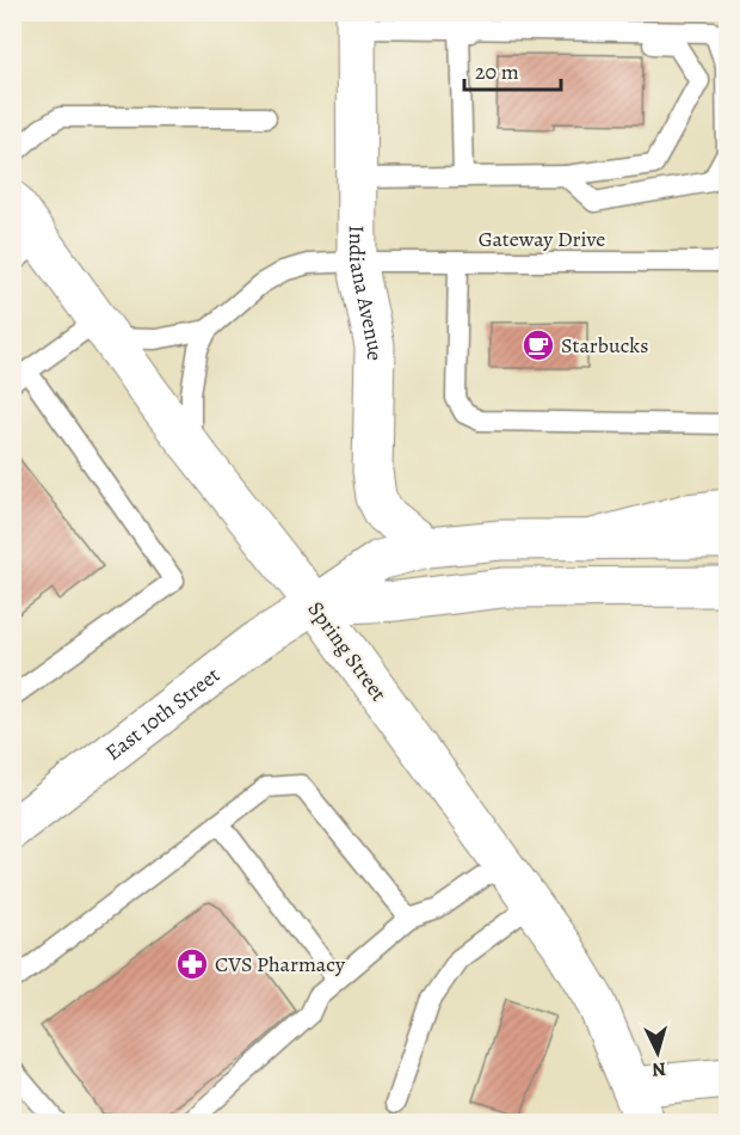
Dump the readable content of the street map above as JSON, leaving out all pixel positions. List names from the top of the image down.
{
  "streets": {
    "main road": ["Indiana Avenue", "Spring Street", "East 10th Street"],
    "lane": ["Gateway Drive"]
  },
  "crossings": [
    ["Gateway Drive", "Indiana Avenue"],
    ["Indiana Avenue", "East 10th Street"],
    ["Spring Street", "East 10th Street"]
  ],
  "places": {
    "cafe": ["Starbucks"],
    "pharmacy": ["CVS Pharmacy"]
  },
  "scale_bar": "20 m",
  "north": "bottom"
}
